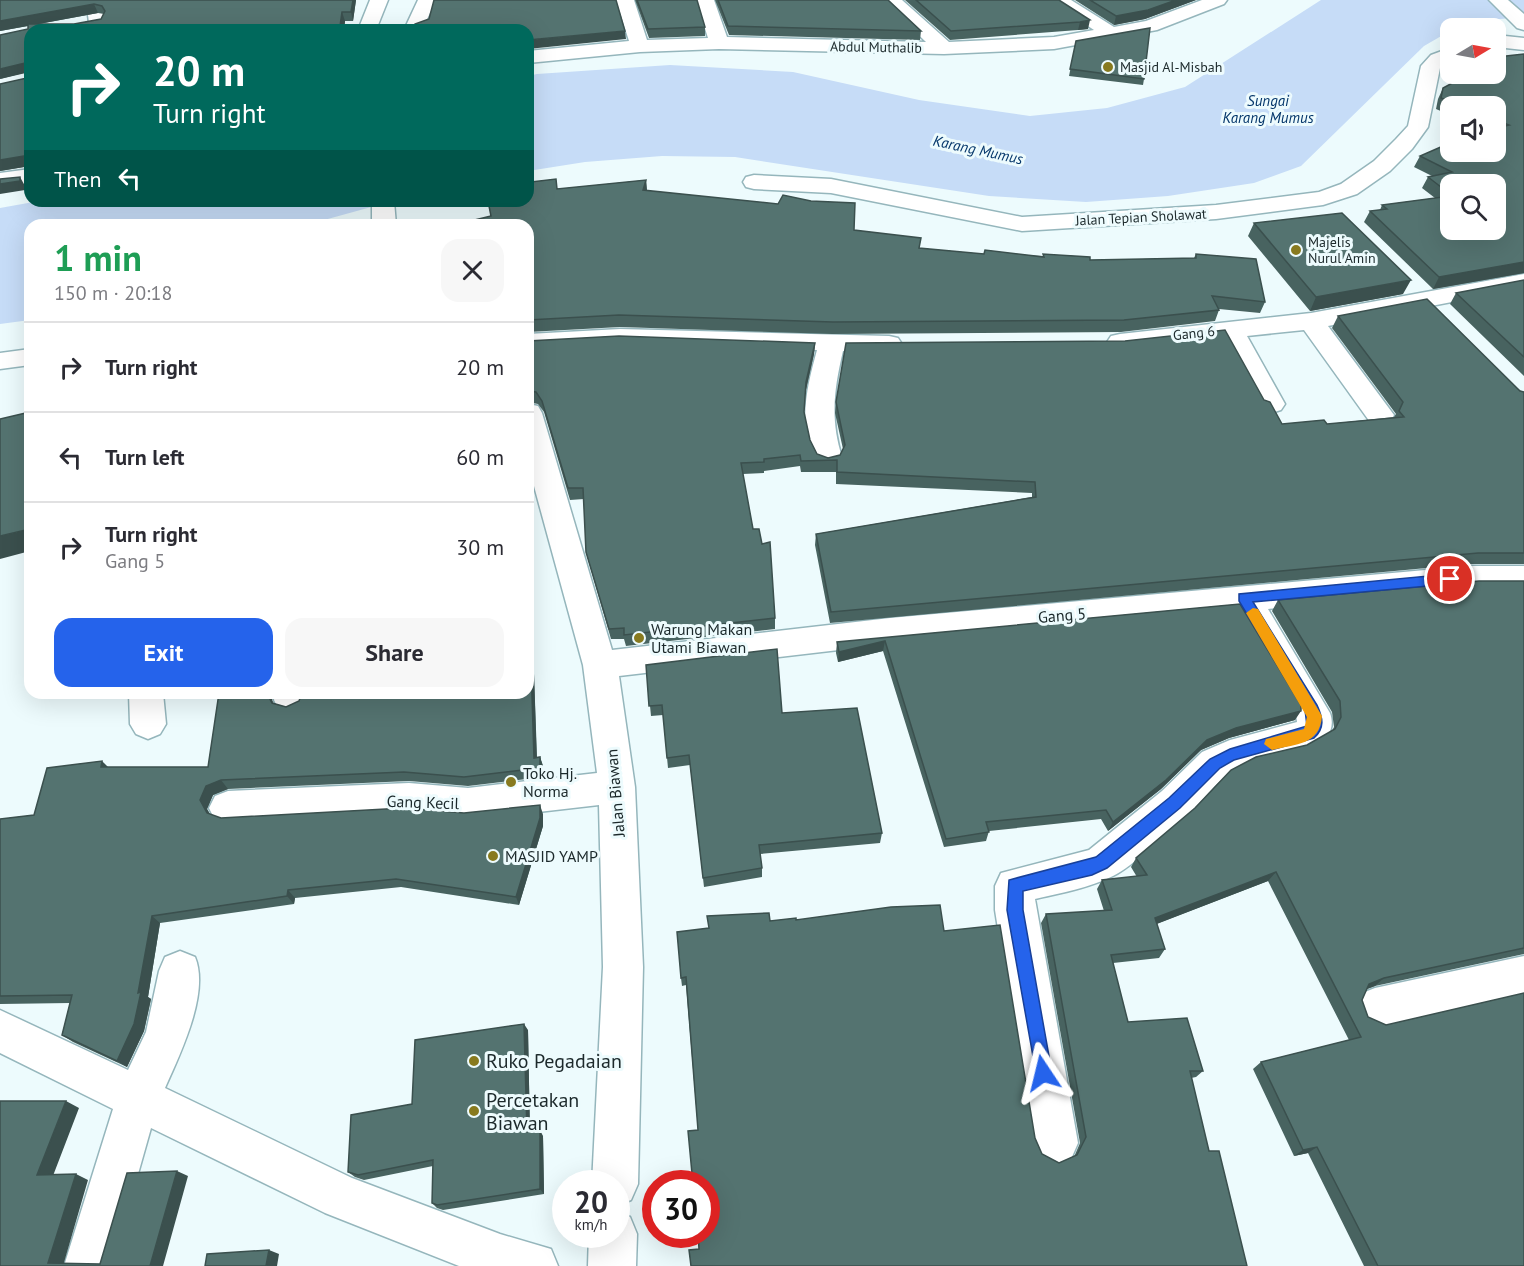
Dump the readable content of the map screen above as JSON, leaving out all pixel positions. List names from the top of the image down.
{
  "streets": {
    "street": [
      "Abdul Muthalib",
      "Jalan Tepian Sholawat",
      "Gang 6",
      "Gang 5",
      "Jalan Biawan",
      "Gang Kecil"
    ]
  },
  "crossings": [
    ["Gang 5", "Jalan Biawan"],
    ["Jalan Biawan", "Gang Kecil"]
  ],
  "water": ["Sungai Karang Mumus", "Karang Mumus"],
  "places": [
    "Masjid Al-Misbah",
    "Majelis Nurul Amin",
    "Warung Makan Utami Biawan",
    "Toko Hj. Norma",
    "MASJID YAMP",
    "Ruko Pegadaian",
    "Percetakan Biawan"
  ],
  "north": "right",
  "page": {
    "turn": ["20 m", "Turn right"],
    "then": "Then",
    "heading": ["1 min", "150 m · 20:18"],
    "list": [
      {
        "name": "Turn right",
        "value": "20 m"
      },
      {
        "name": "Turn left",
        "value": "60 m"
      },
      {
        "name": "Turn right",
        "note": "Gang 5",
        "value": "30 m"
      }
    ],
    "buttons": ["Exit", "Share"],
    "speed": "20 km/h",
    "limit": "30"
  }
}
